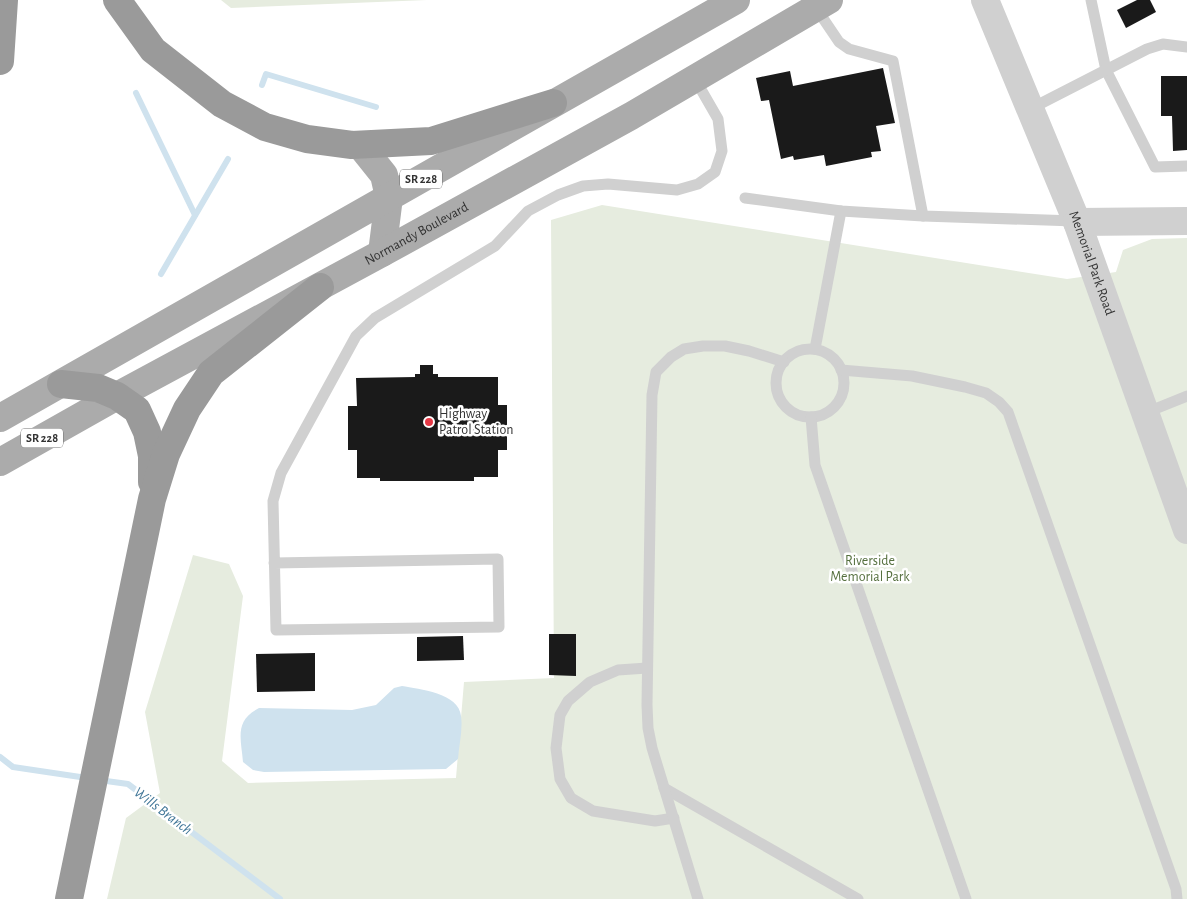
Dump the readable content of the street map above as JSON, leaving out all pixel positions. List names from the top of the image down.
{
  "streets": {
    "main road": ["SR 228", "Normandy Boulevard"],
    "street": ["Memorial Park Road"]
  },
  "water": ["Wills Branch"],
  "parks": ["Riverside Memorial Park"],
  "places": ["Highway Patrol Station"]
}
